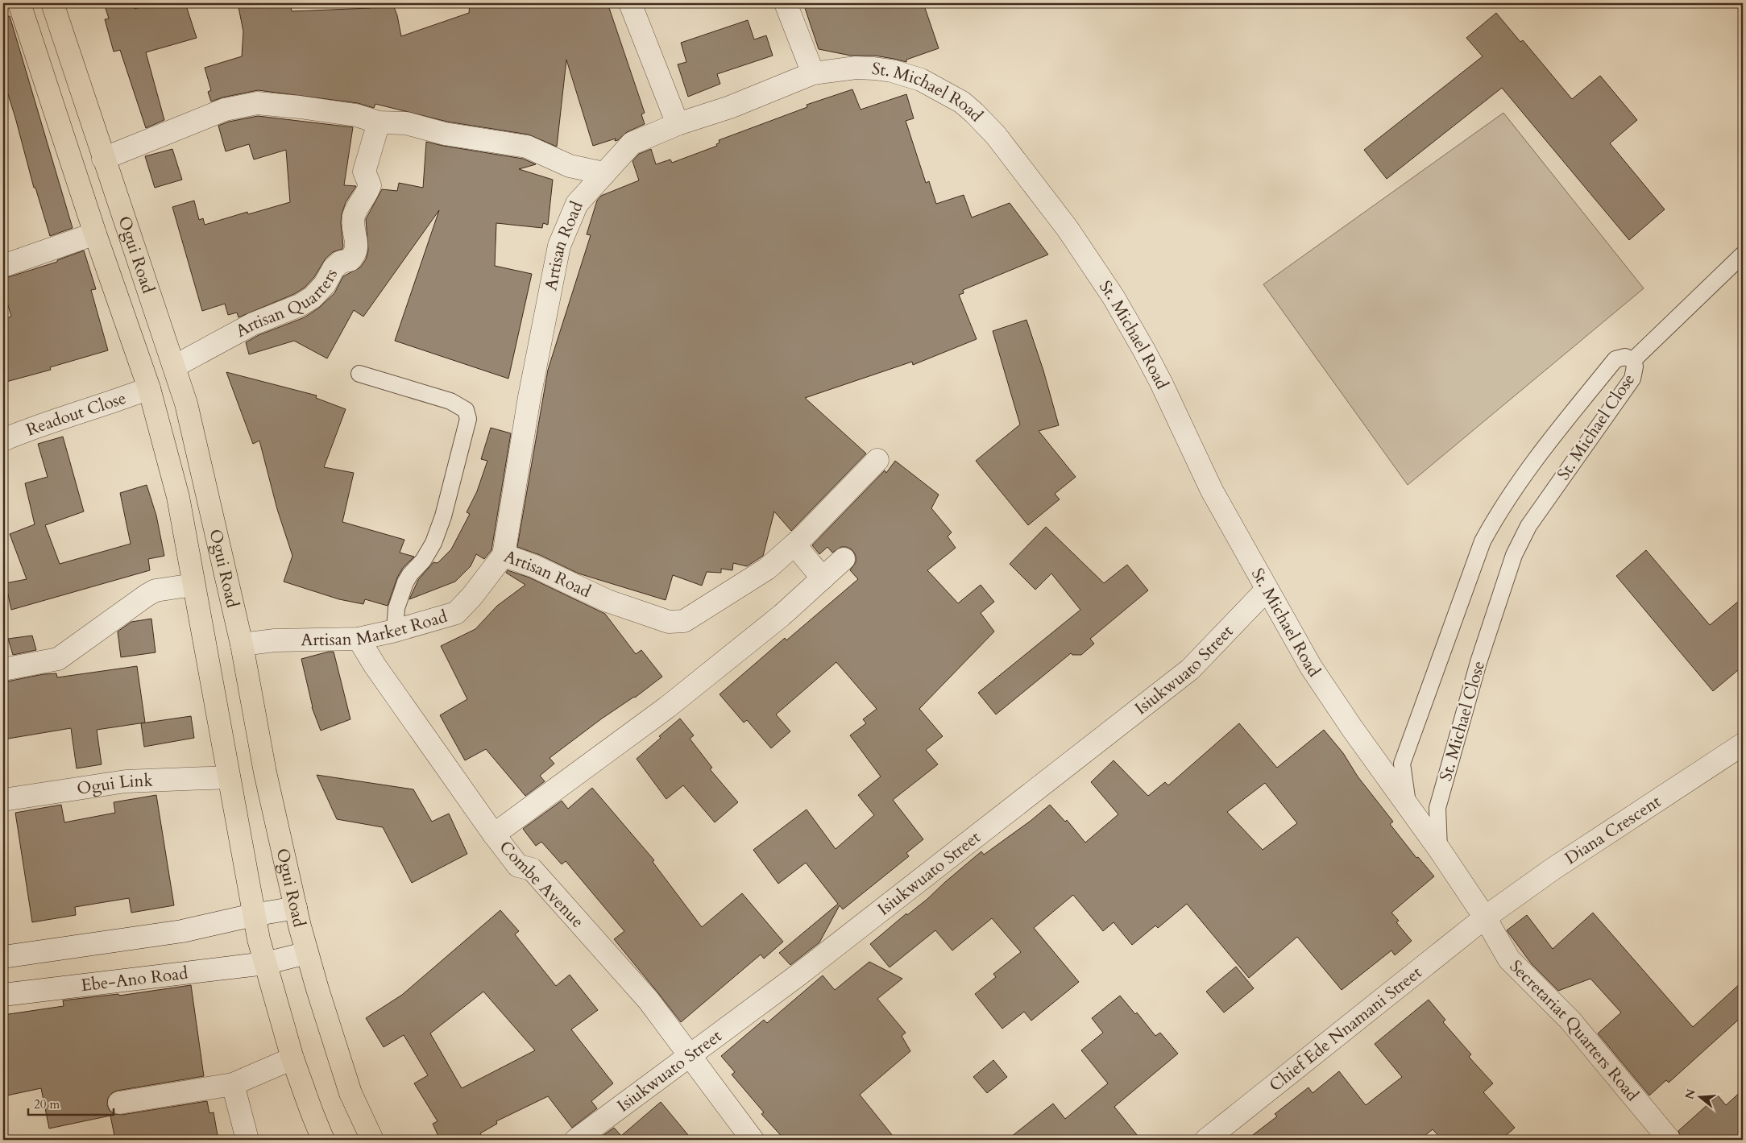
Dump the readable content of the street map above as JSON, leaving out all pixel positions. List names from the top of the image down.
{
  "streets": {
    "main road": ["Ogui Road"],
    "street": [
      "St. Michael Road",
      "Artisan Road",
      "Artisan Quarters",
      "Readout Close",
      "Artisan Market Road",
      "Isiukwuato Street",
      "Ogui Link",
      "Diana Crescent",
      "Combe Avenue",
      "Ebe-Ano Road",
      "Chief Ede Nnamani Street",
      "Secretariat Quarters Road"
    ],
    "lane": ["St. Michael Close"]
  },
  "crossings": [
    ["St. Michael Road", "Artisan Road"],
    ["St. Michael Road", "St. Michael Close"],
    ["St. Michael Road", "Isiukwuato Street"],
    ["St. Michael Road", "Diana Crescent"],
    ["St. Michael Road", "Chief Ede Nnamani Street"],
    ["St. Michael Road", "Secretariat Quarters Road"],
    ["Artisan Road", "Artisan Market Road"],
    ["Ogui Road", "Artisan Quarters"],
    ["Ogui Road", "Readout Close"],
    ["Ogui Road", "Artisan Market Road"],
    ["Ogui Road", "Ogui Link"],
    ["Ogui Road", "Ebe-Ano Road"],
    ["Artisan Market Road", "Combe Avenue"],
    ["Isiukwuato Street", "Combe Avenue"],
    ["Diana Crescent", "Chief Ede Nnamani Street"],
    ["Diana Crescent", "Secretariat Quarters Road"],
    ["Chief Ede Nnamani Street", "Secretariat Quarters Road"]
  ],
  "scale_bar": "20 m",
  "north": "left"
}
